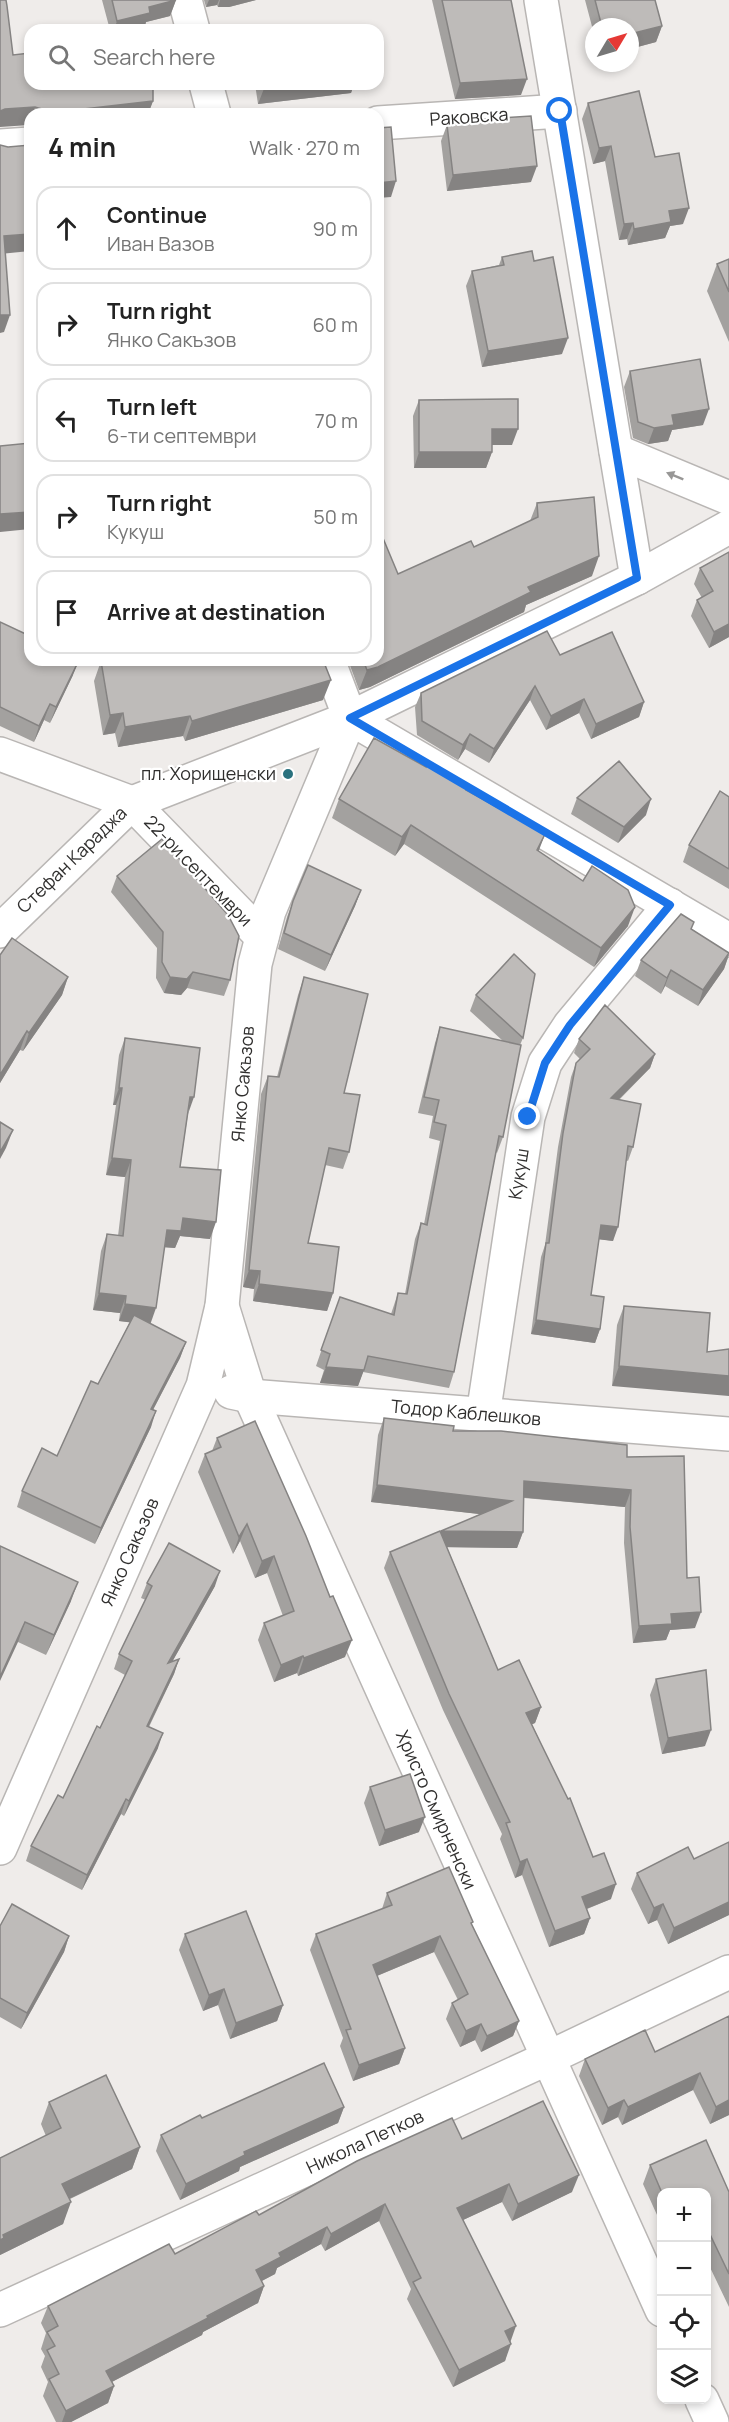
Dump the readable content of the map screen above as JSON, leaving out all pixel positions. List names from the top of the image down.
{
  "streets": {
    "street": [
      "Раковска",
      "Стефан Караджа",
      "22-ри септември",
      "Янко Сакъзов",
      "Кукуш",
      "Тодор Каблешков",
      "Христо Смирненски",
      "Никола Петков"
    ]
  },
  "crossings": [
    ["Стефан Караджа", "22-ри септември"],
    ["Стефан Караджа", "Янко Сакъзов"],
    ["22-ри септември", "Янко Сакъзов"],
    ["Янко Сакъзов", "Тодор Каблешков"],
    ["Янко Сакъзов", "Христо Смирненски"],
    ["Кукуш", "Тодор Каблешков"],
    ["Тодор Каблешков", "Христо Смирненски"],
    ["Христо Смирненски", "Никола Петков"]
  ],
  "places": ["пл. Хорищенски"],
  "north": "top right",
  "page": {
    "search": "Search here",
    "heading": ["4 min", "Walk · 270 m"],
    "list": [
      ["Continue", "Иван Вазов", "90 m"],
      ["Turn right", "Янко Сакъзов", "60 m"],
      ["Turn left", "6-ти септември", "70 m"],
      ["Turn right", "Кукуш", "50 m"],
      "Arrive at destination"
    ],
    "map_buttons": ["+", "−"]
  }
}
